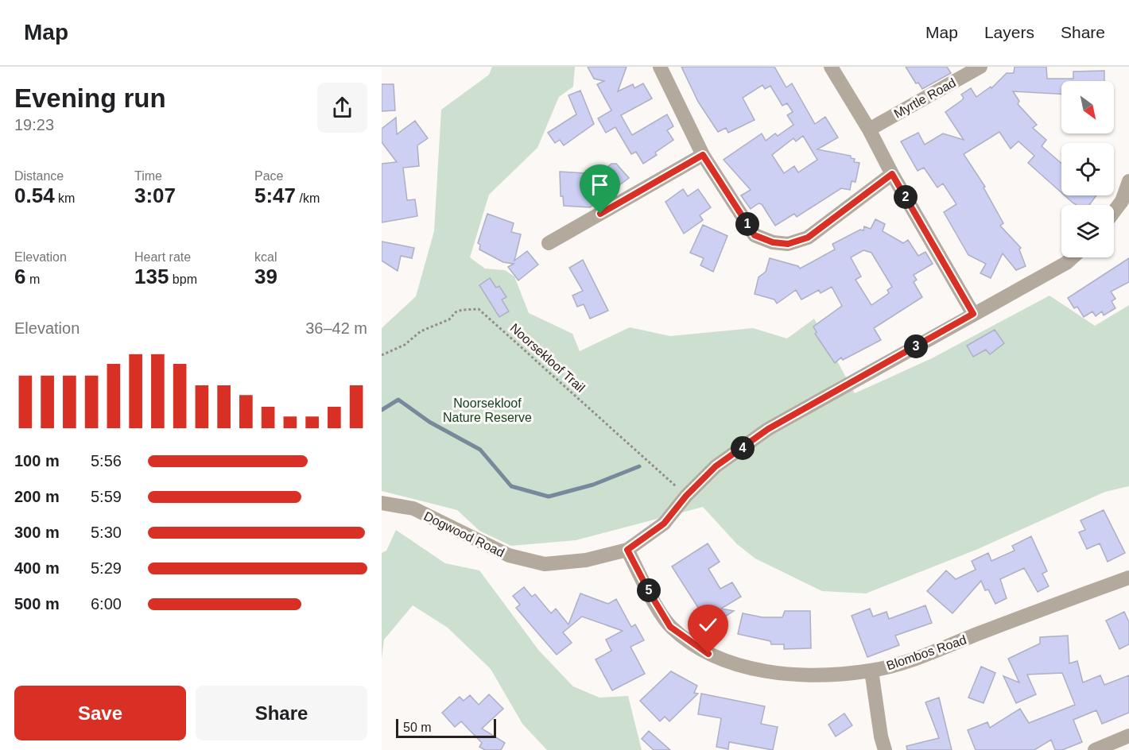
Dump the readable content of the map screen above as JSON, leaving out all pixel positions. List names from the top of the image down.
{
  "streets": {
    "street": ["Myrtle Road", "Dogwood Road", "Blombos Road"],
    "path": ["Noorsekloof Trail"]
  },
  "crossings": [
    ["Noorsekloof Trail", "Dogwood Road"],
    ["Dogwood Road", "Blombos Road"]
  ],
  "parks": ["Noorsekloof Nature Reserve"],
  "scale_bar": "50 m",
  "north": "bottom right",
  "page": {
    "header": "Map",
    "nav": ["Map", "Layers", "Share"],
    "heading": ["Evening run", "19:23"],
    "stats": [
      ["Distance", "0.54 km"],
      ["Time", "3:07"],
      ["Pace", "5:47 /km"],
      ["Elevation", "6 m"],
      ["Heart rate", "135 bpm"],
      ["kcal", "39"]
    ],
    "pins": [
      "2",
      "1",
      "3",
      "4",
      "5"
    ],
    "chart": ["Elevation", "36–42 m"],
    "list": [
      {
        "name": "100 m",
        "note": "5:56"
      },
      {
        "name": "200 m",
        "note": "5:59"
      },
      {
        "name": "300 m",
        "note": "5:30"
      },
      {
        "name": "400 m",
        "note": "5:29"
      },
      {
        "name": "500 m",
        "note": "6:00"
      }
    ],
    "buttons": ["Save", "Share"],
    "scale": "50 m"
  }
}
